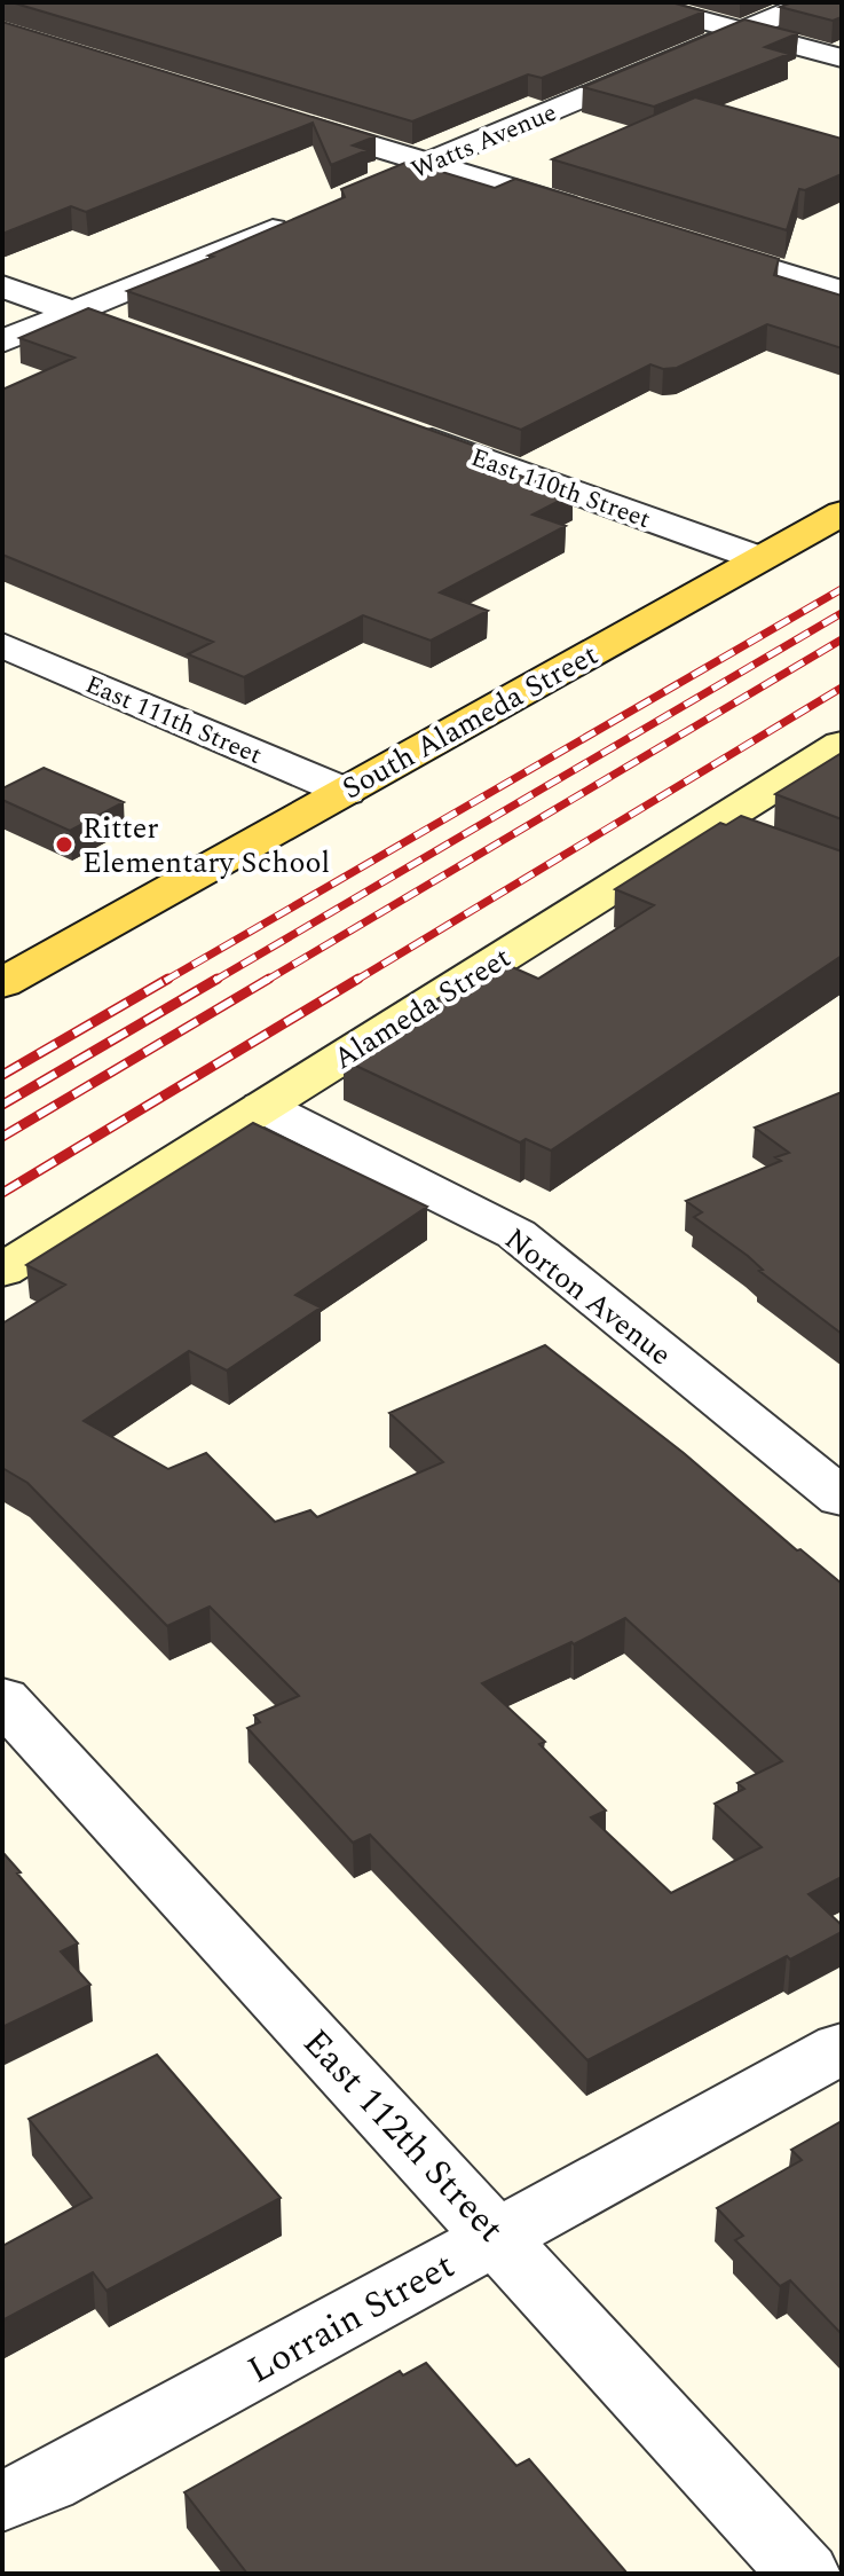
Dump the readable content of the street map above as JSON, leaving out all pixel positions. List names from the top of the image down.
{
  "streets": {
    "main road": ["South Alameda Street"],
    "street": [
      "Watts Avenue",
      "East 110th Street",
      "East 111th Street",
      "Alameda Street",
      "Norton Avenue",
      "East 112th Street",
      "Lorrain Street"
    ]
  },
  "crossings": [
    ["East 110th Street", "South Alameda Street"],
    ["East 111th Street", "South Alameda Street"],
    ["Alameda Street", "Norton Avenue"],
    ["East 112th Street", "Lorrain Street"]
  ],
  "places": ["Ritter Elementary School"]
}
